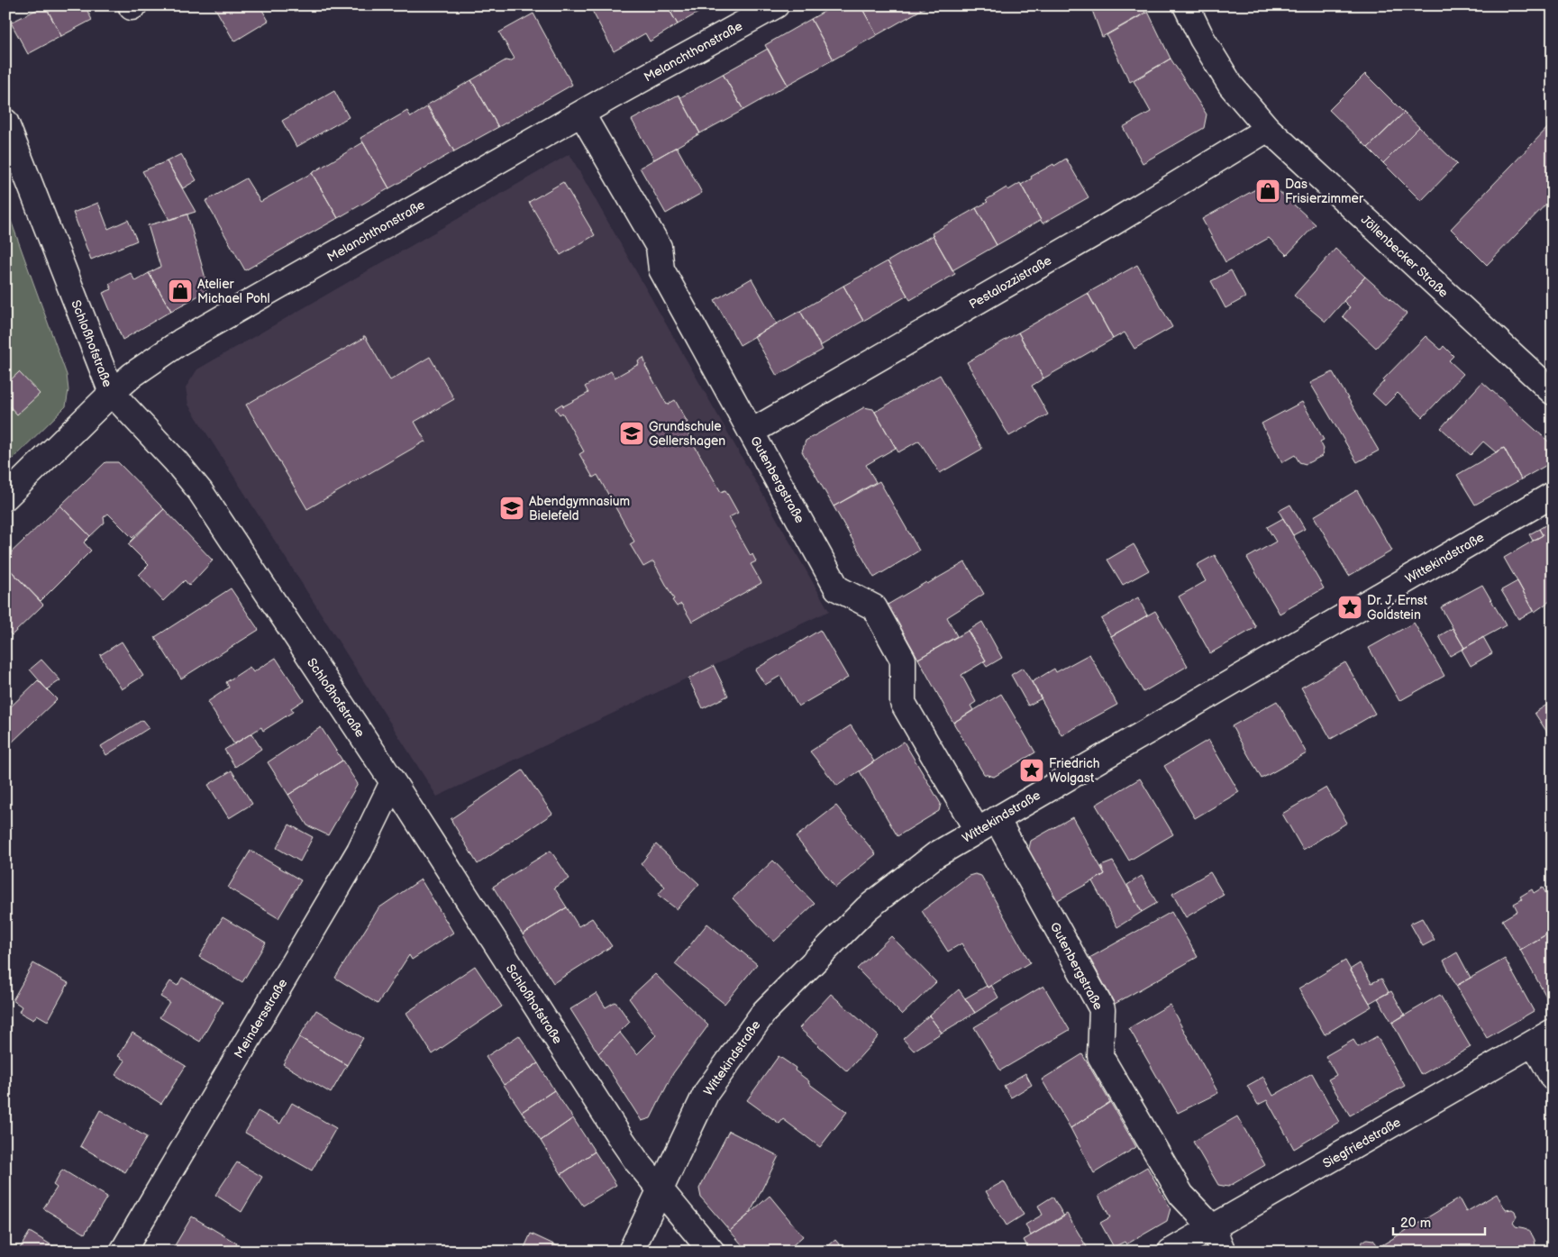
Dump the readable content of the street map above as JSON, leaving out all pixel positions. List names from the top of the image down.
{
  "streets": {
    "street": [
      "Melanchthonstraße",
      "Jöllenbecker Straße",
      "Pestalozzistraße",
      "Schloßhofstraße",
      "Gutenbergstraße",
      "Wittekindstraße",
      "Meindersstraße",
      "Siegfriedstraße"
    ]
  },
  "crossings": [
    ["Melanchthonstraße", "Schloßhofstraße"],
    ["Melanchthonstraße", "Gutenbergstraße"],
    ["Jöllenbecker Straße", "Pestalozzistraße"],
    ["Pestalozzistraße", "Gutenbergstraße"],
    ["Schloßhofstraße", "Wittekindstraße"],
    ["Schloßhofstraße", "Meindersstraße"],
    ["Gutenbergstraße", "Wittekindstraße"],
    ["Gutenbergstraße", "Siegfriedstraße"]
  ],
  "places": {
    "shop": ["Das Frisierzimmer", "Atelier Michael Pohl"],
    "school or university": ["Grundschule Gellershagen", "Abendgymnasium Bielefeld"],
    "place": ["Dr. J. Ernst Goldstein", "Friedrich Wolgast"]
  },
  "scale_bar": "20 m"
}
